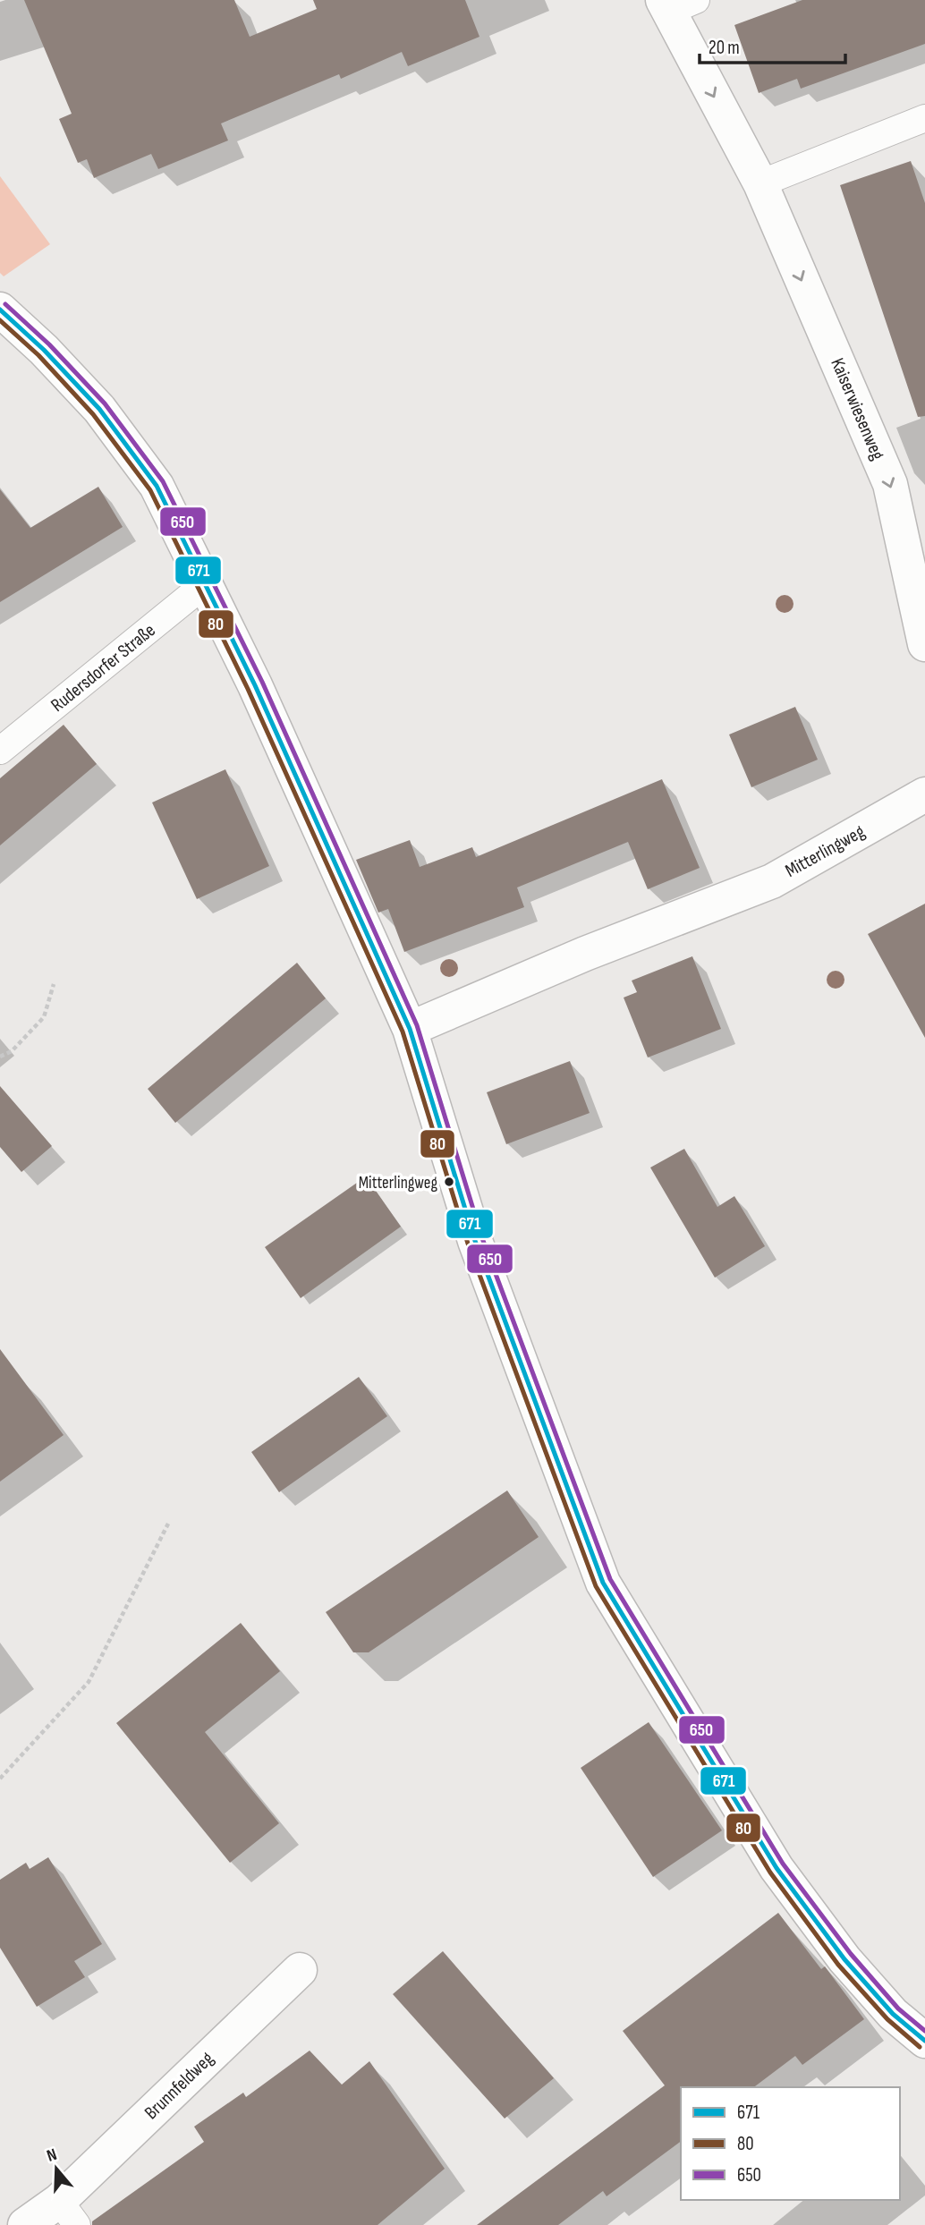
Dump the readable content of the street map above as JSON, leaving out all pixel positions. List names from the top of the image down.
{
  "streets": {
    "street": ["Kaiserwiesenweg", "Mitterlingweg", "Brunnfeldweg"],
    "lane": ["Rudersdorfer Straße"]
  },
  "one_way": ["Kaiserwiesenweg"],
  "places": ["Mitterlingweg"],
  "lines": ["transit line 650", "transit line 671", "transit line 80"],
  "legend": ["671", "80", "650"],
  "scale_bar": "20 m",
  "north": "top"
}
